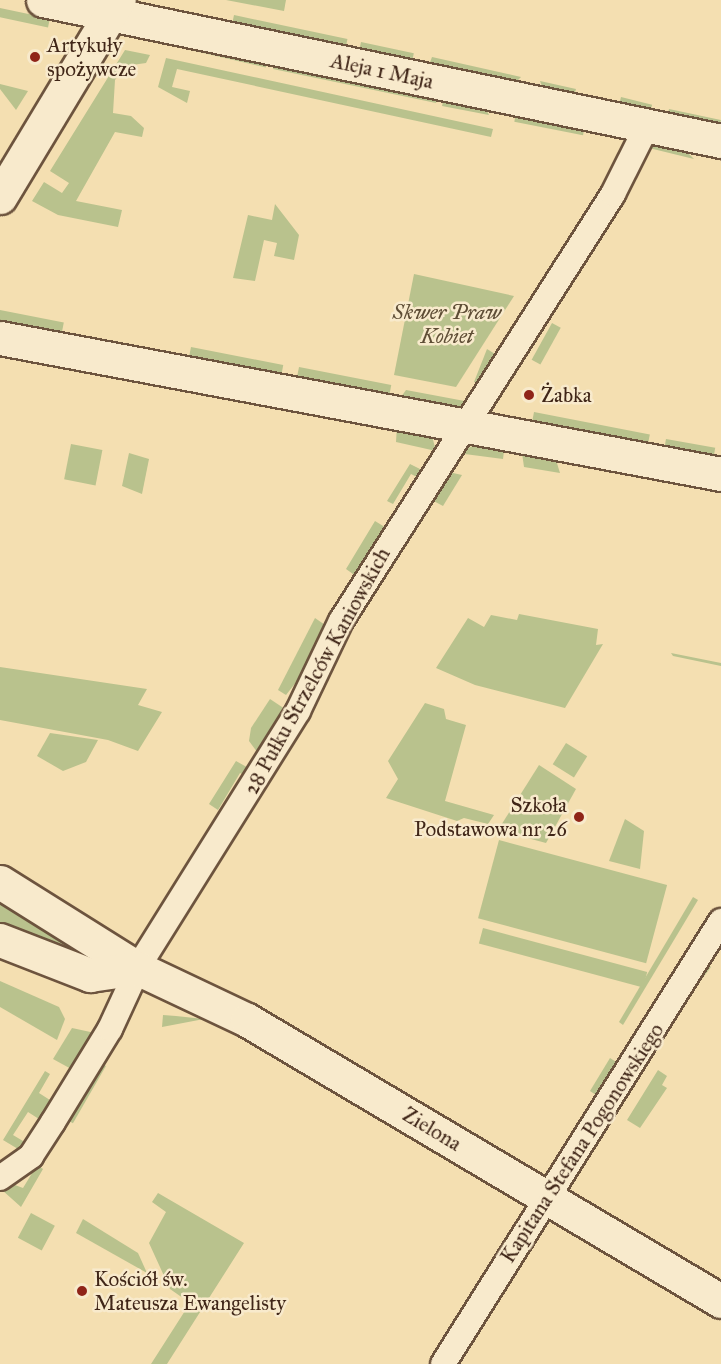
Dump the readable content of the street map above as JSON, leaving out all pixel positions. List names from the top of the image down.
{
  "streets": {
    "street": [
      "Aleja 1 Maja",
      "28 Pułku Strzelców Kaniowskich",
      "Zielona",
      "Kapitana Stefana Pogonowskiego"
    ]
  },
  "crossings": [
    ["Aleja 1 Maja", "28 Pułku Strzelców Kaniowskich"],
    ["28 Pułku Strzelców Kaniowskich", "Zielona"],
    ["Zielona", "Kapitana Stefana Pogonowskiego"]
  ],
  "parks": ["Skwer Praw Kobiet"],
  "places": [
    "Artykuły spożywcze",
    "Żabka",
    "Szkoła Podstawowa nr 26",
    "Kościół św. Mateusza Ewangelisty"
  ]
}
